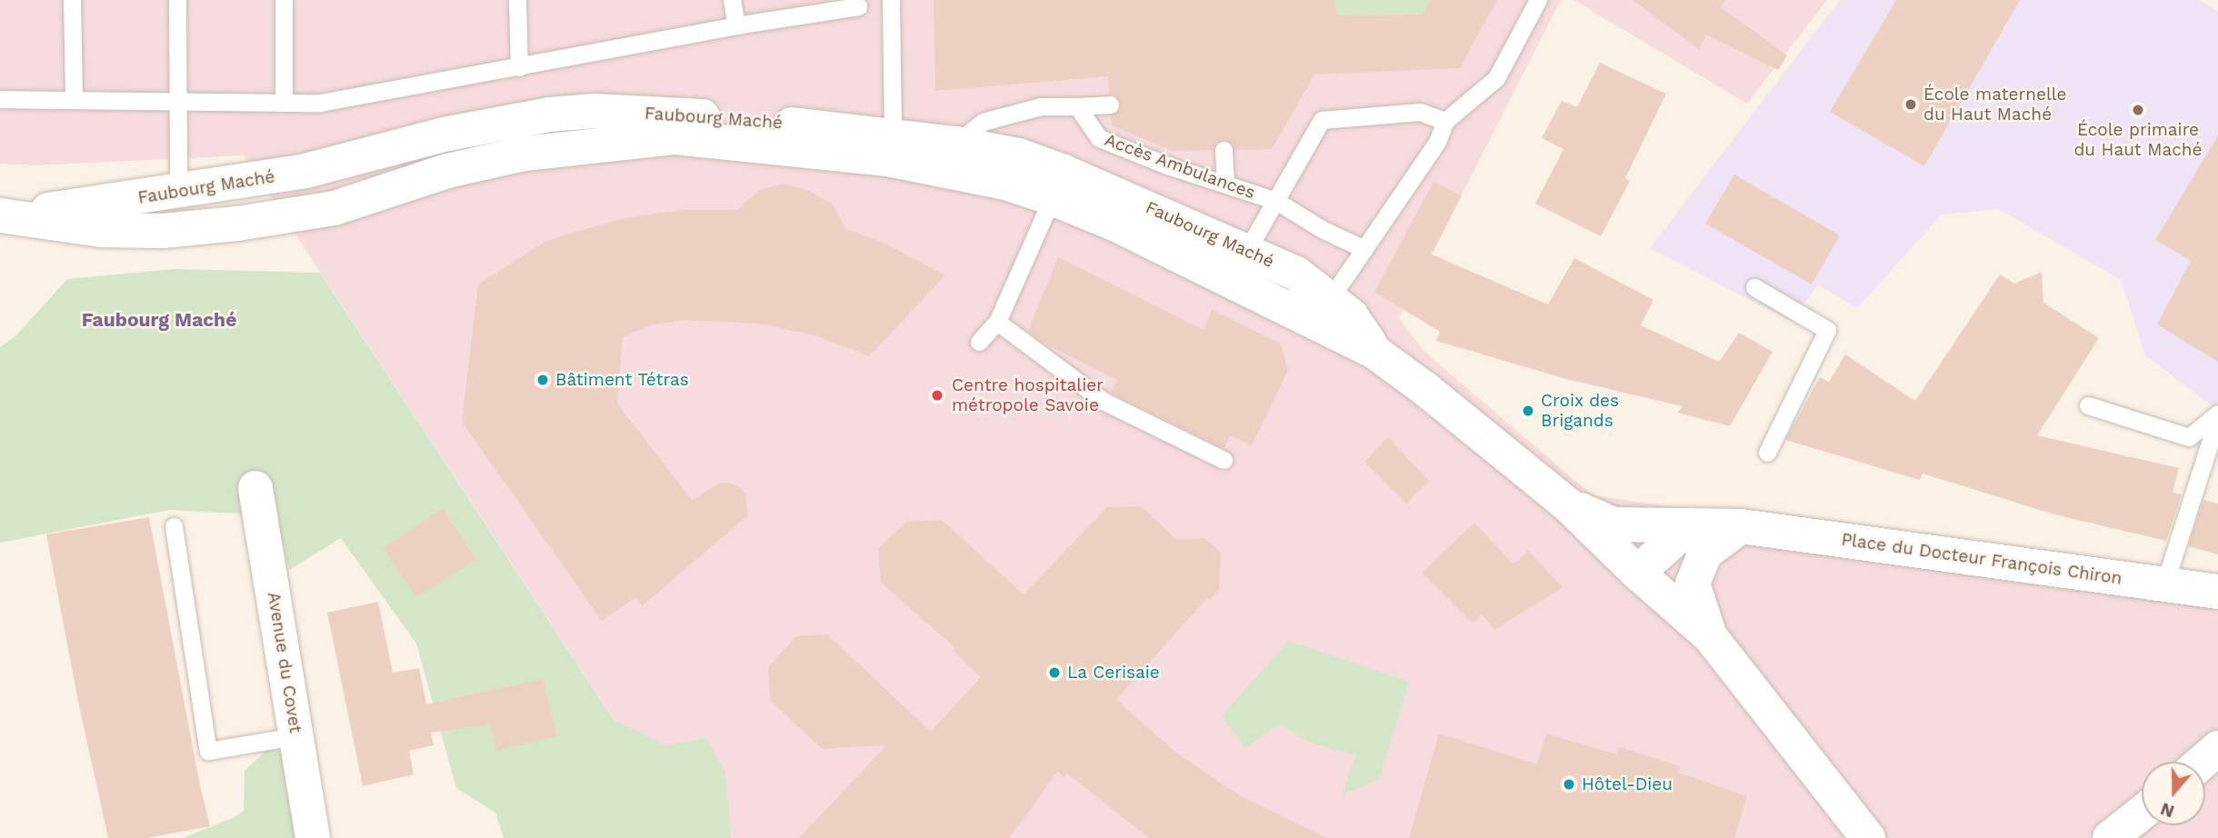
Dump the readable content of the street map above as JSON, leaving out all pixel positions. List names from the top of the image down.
{
  "streets": {
    "street": ["Faubourg Maché", "Place du Docteur François Chiron", "Avenue du Covet"],
    "lane": ["Accès Ambulances"]
  },
  "crossings": [
    ["Faubourg Maché", "Place du Docteur François Chiron"]
  ],
  "districts": ["Faubourg Maché"],
  "places": [
    "École maternelle du Haut Maché",
    "École primaire du Haut Maché",
    "Bâtiment Tétras",
    "Centre hospitalier métropole Savoie",
    "Croix des Brigands",
    "La Cerisaie",
    "Hôtel-Dieu"
  ],
  "north": "bottom"
}
